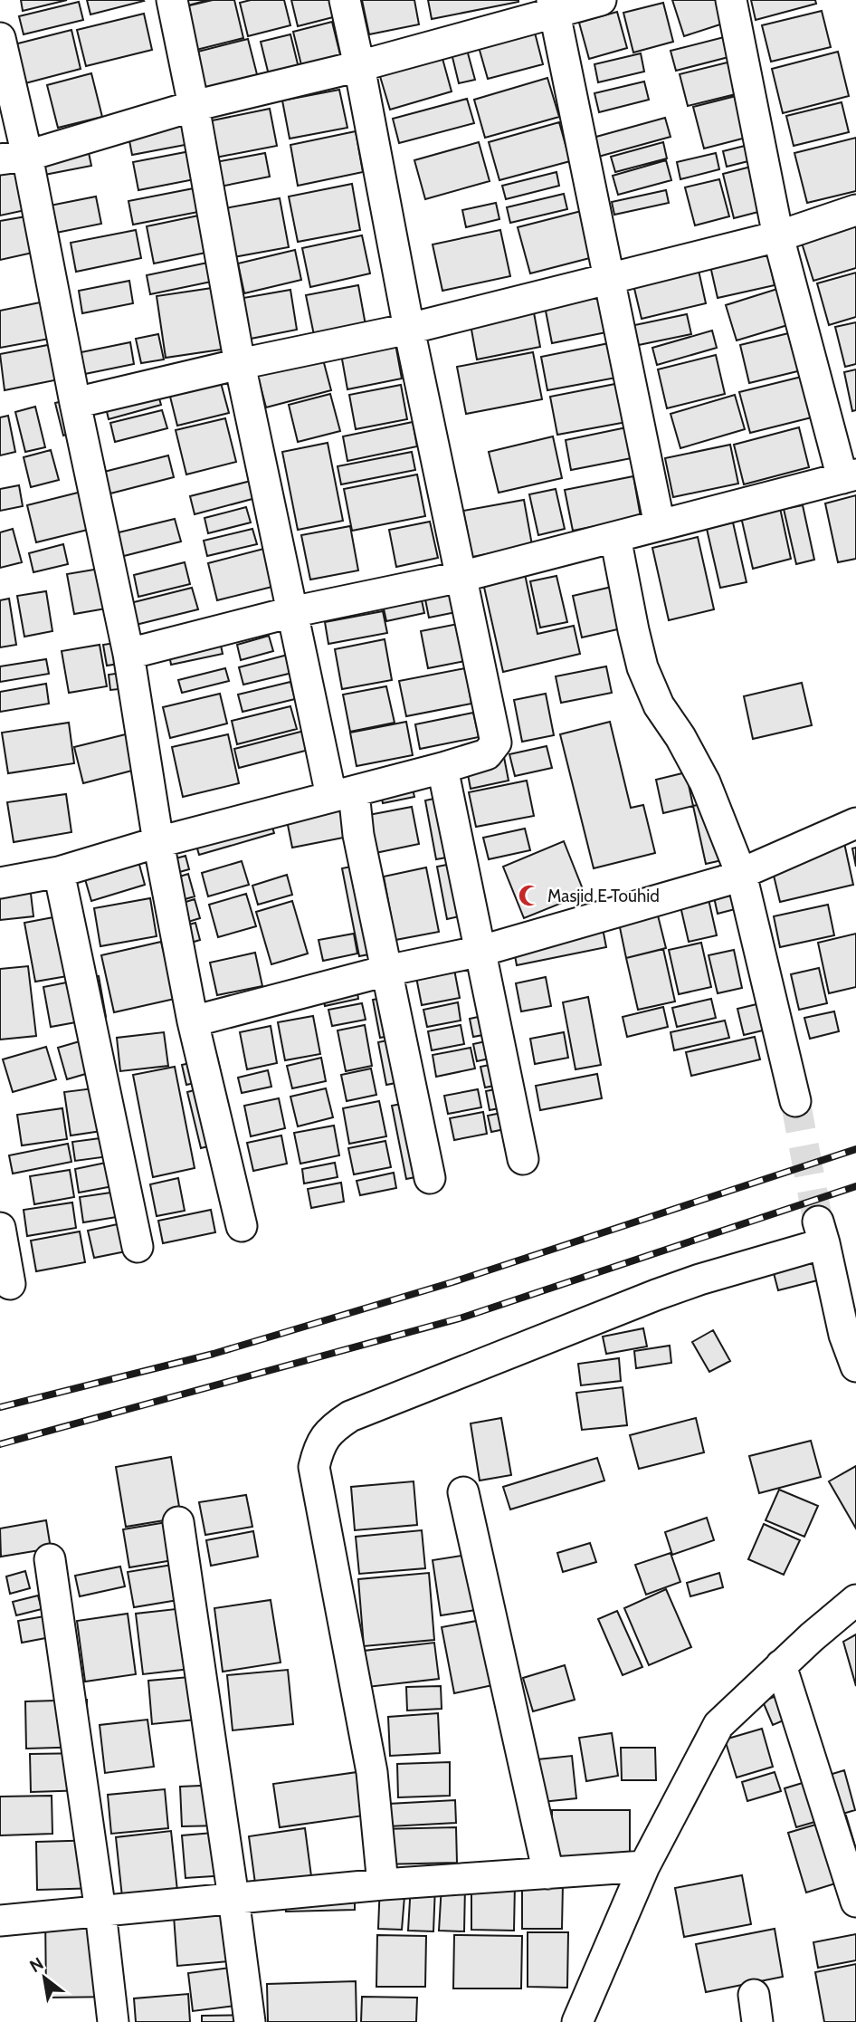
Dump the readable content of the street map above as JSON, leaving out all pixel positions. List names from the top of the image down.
{
  "places": {
    "mosque": ["Masjid E Touhid"]
  },
  "north": "top left"
}
